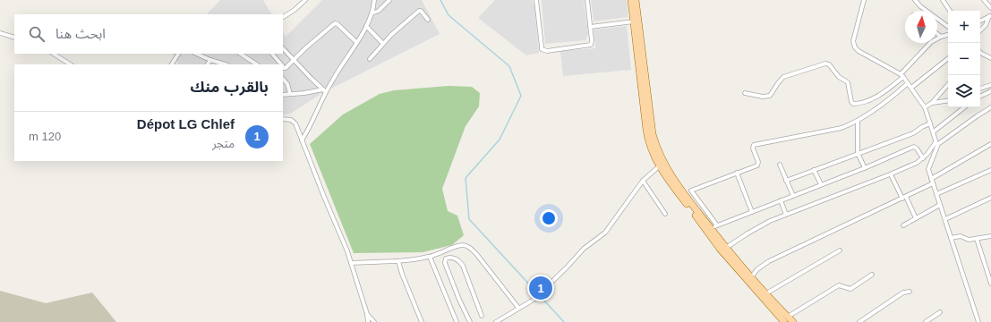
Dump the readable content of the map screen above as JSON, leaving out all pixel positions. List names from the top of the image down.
{
  "north": "top",
  "page": {
    "map_buttons": ["+", "−"],
    "search": "ابحث هنا",
    "heading": "بالقرب منك",
    "list": [
      {
        "mark": "1",
        "name": "Dépot LG Chlef",
        "note": "متجر",
        "value": "120 m"
      }
    ],
    "pins": "1"
  }
}
